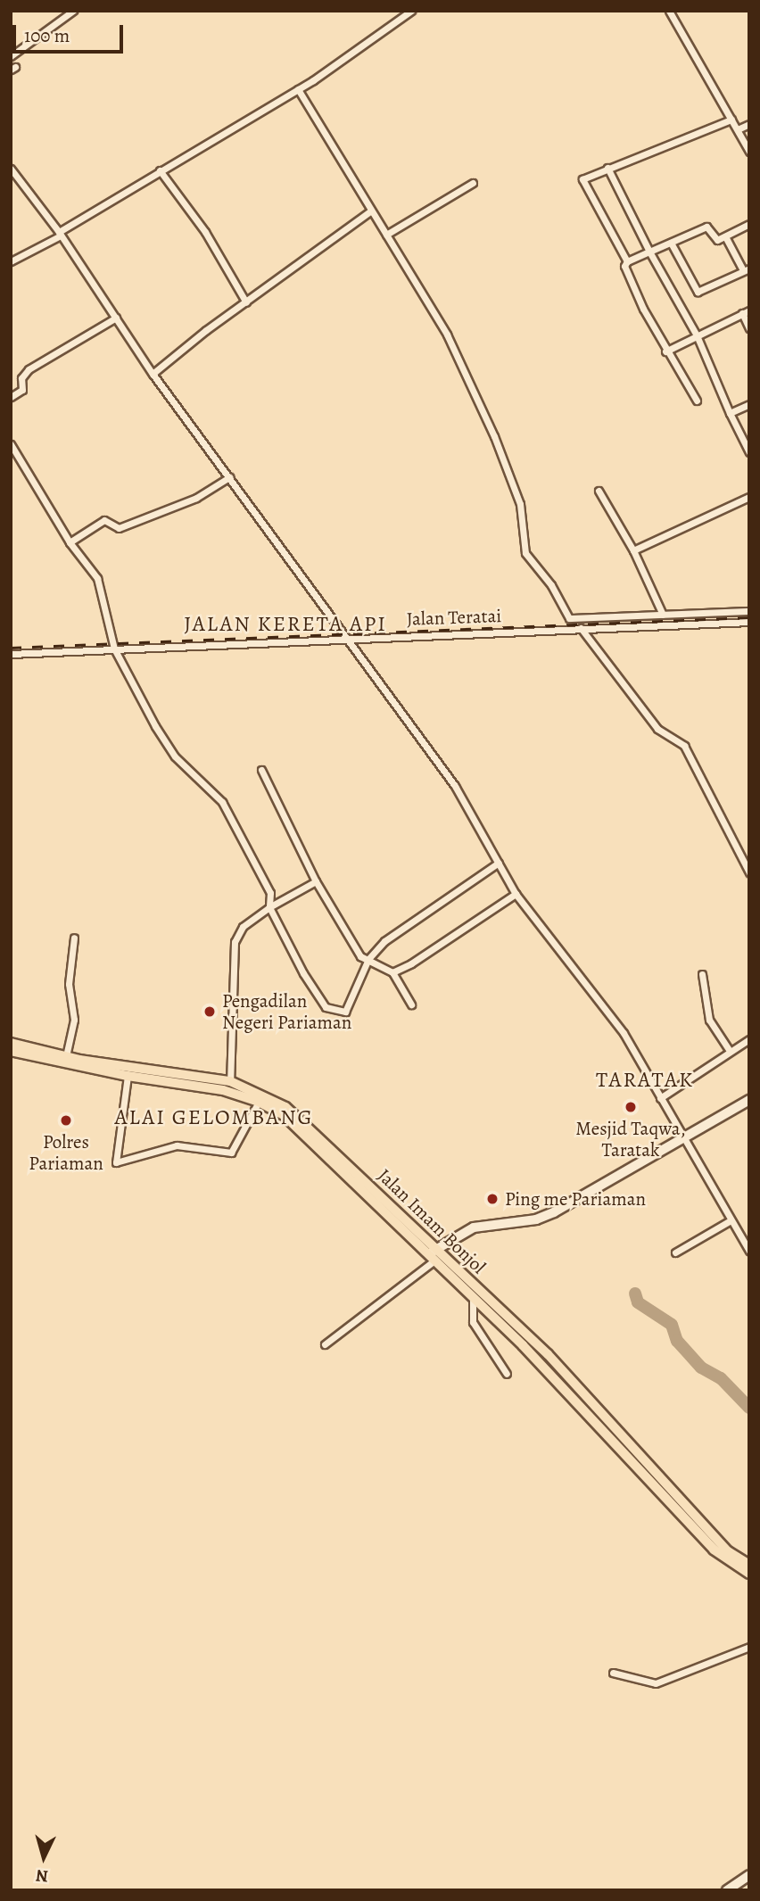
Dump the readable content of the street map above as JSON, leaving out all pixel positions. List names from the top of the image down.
{
  "streets": {
    "main road": ["Jalan Imam Bonjol"],
    "street": ["Jalan Teratai"]
  },
  "districts": ["JALAN KERETA API", "TARATAK", "ALAI GELOMBANG"],
  "places": [
    "Pengadilan Negeri Pariaman",
    "Mesjid Taqwa, Taratak",
    "Polres Pariaman",
    "Ping me Pariaman"
  ],
  "scale_bar": "100 m",
  "north": "bottom"
}
